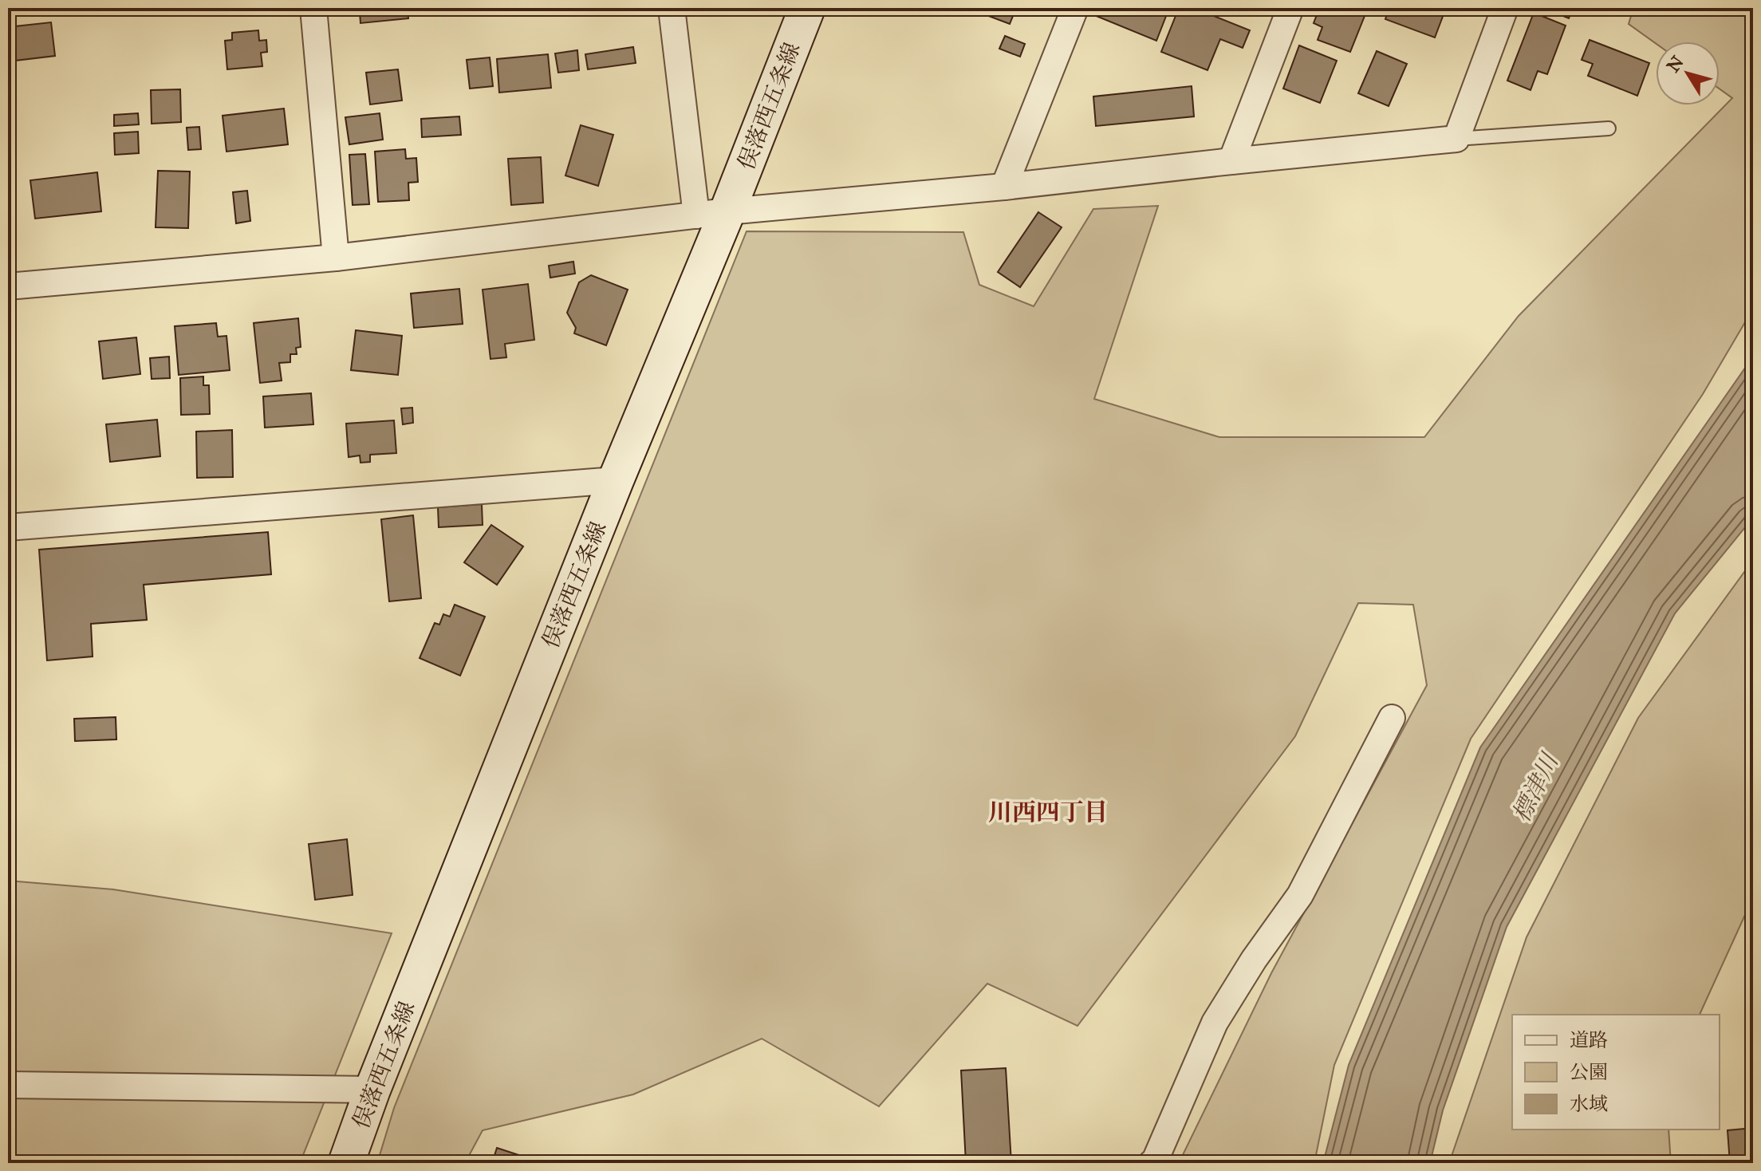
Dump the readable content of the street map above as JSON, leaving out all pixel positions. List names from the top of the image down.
{
  "streets": {
    "main road": ["俣落西五条線"]
  },
  "districts": ["川西四丁目"],
  "water": ["標津川"],
  "legend": ["道路", "公園", "水域"],
  "north": "top left"
}
